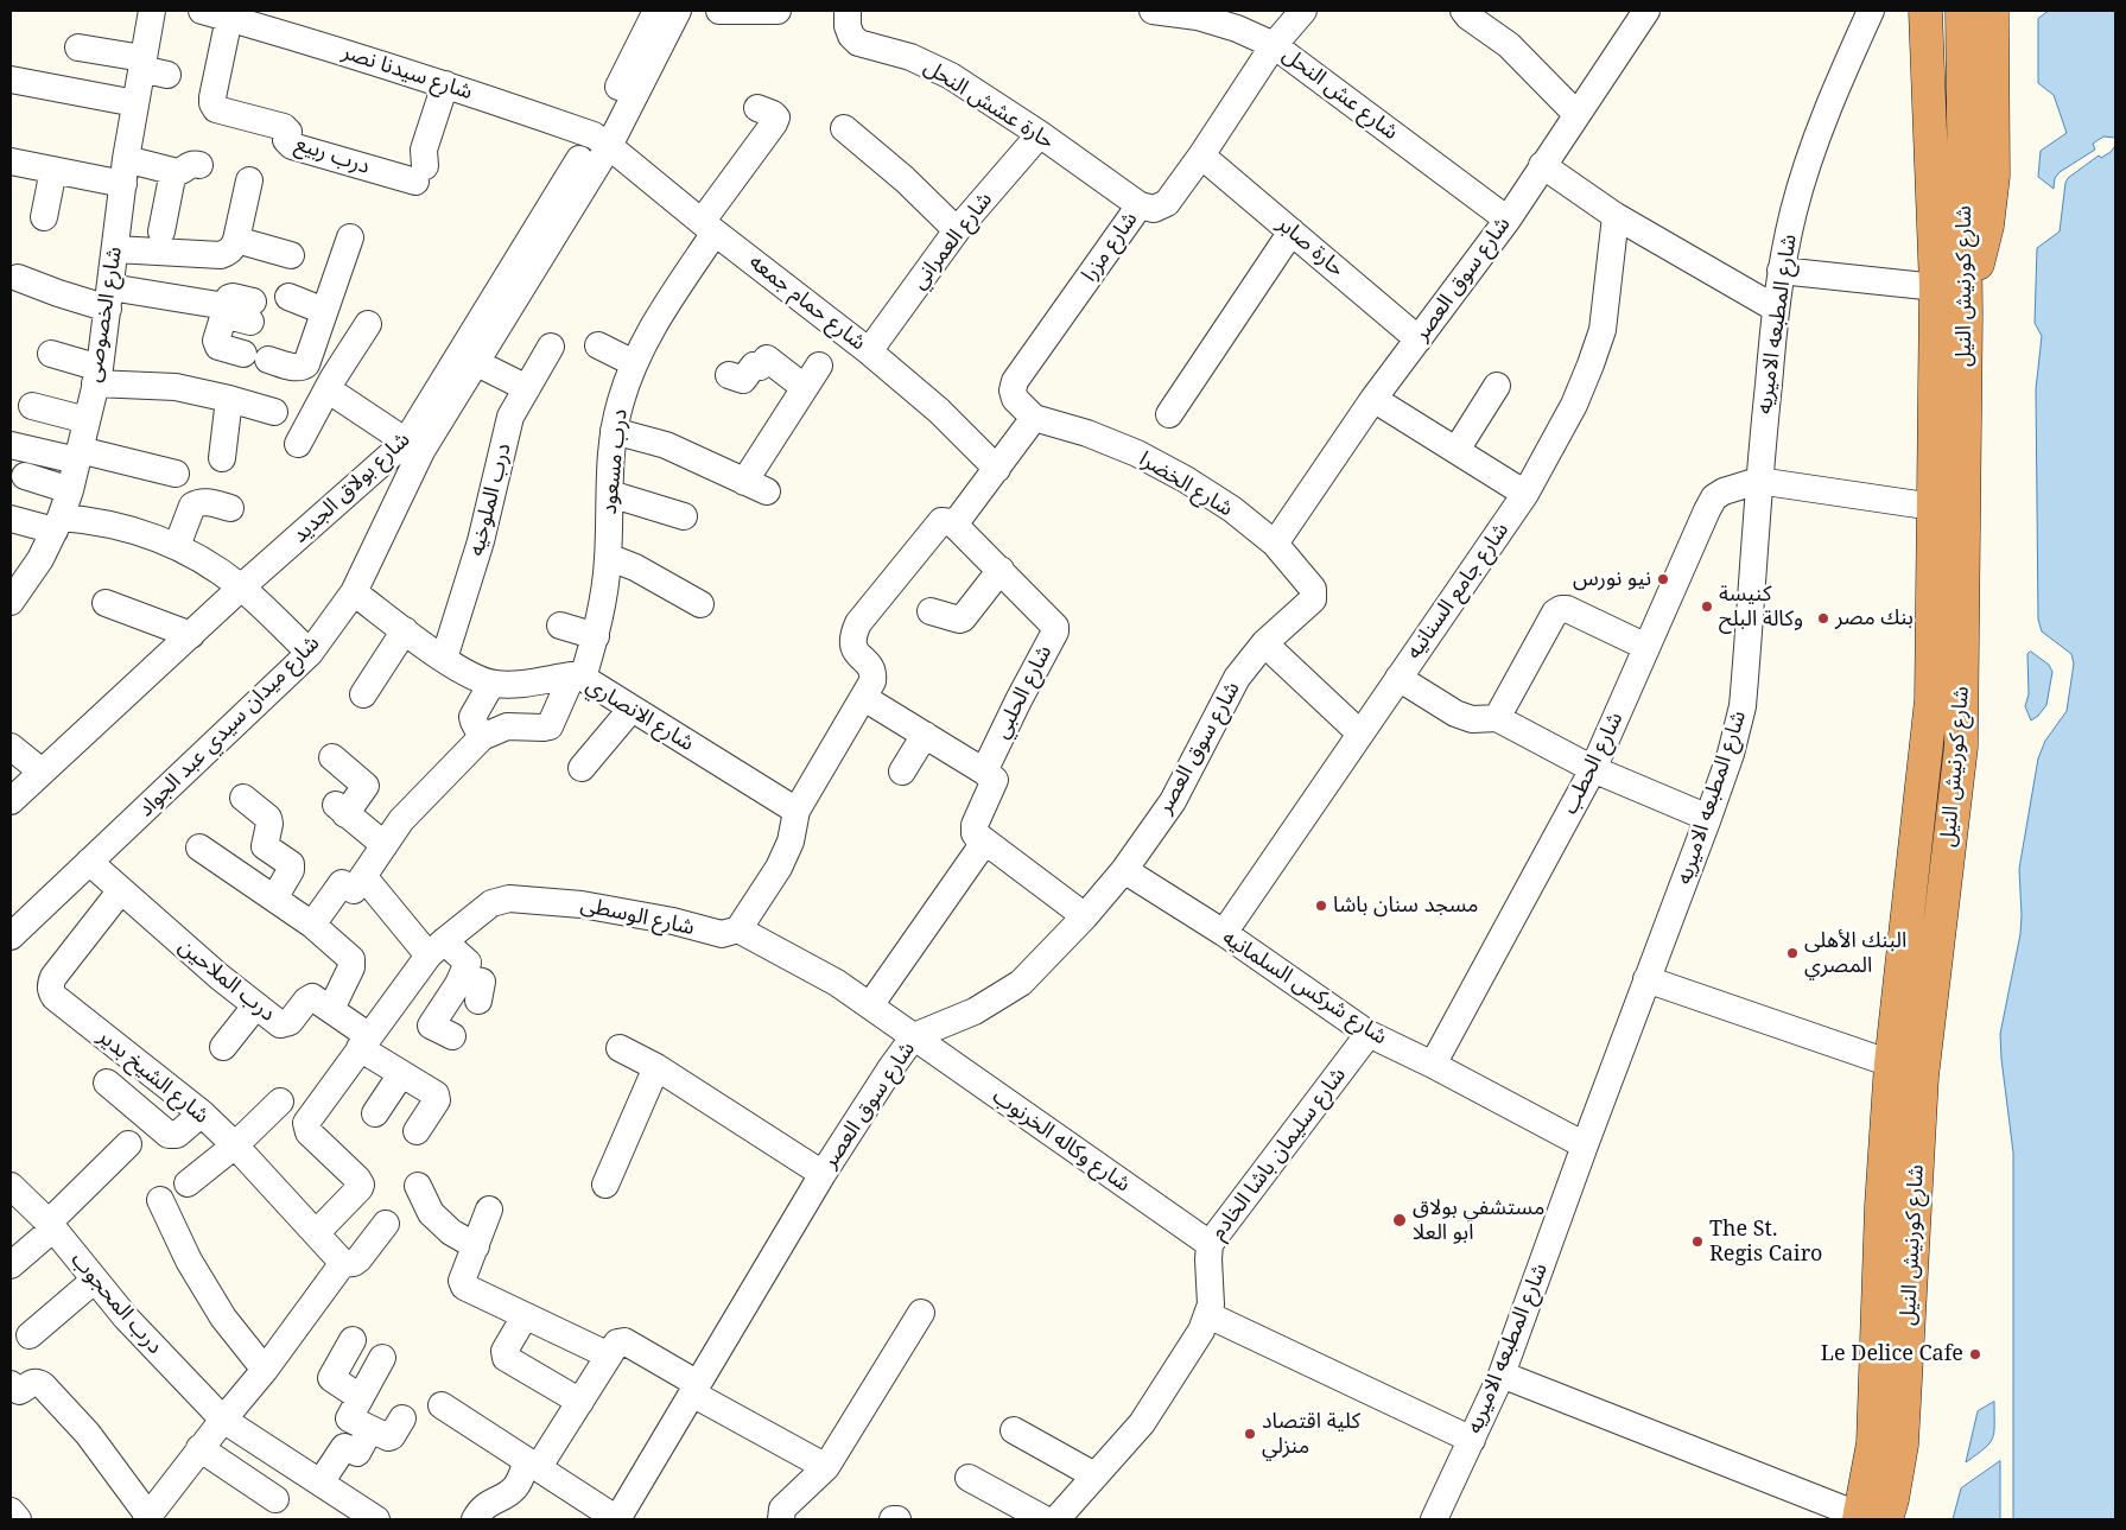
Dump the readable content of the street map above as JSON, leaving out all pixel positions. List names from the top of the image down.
{
  "streets": {
    "highway": ["شارع كورنيش النيل"],
    "street": [
      "شارع سيدنا نصر",
      "شارع عش النحل",
      "حارة عشش النحل",
      "درب ربيع",
      "شارع العمراني",
      "شارع مزرا",
      "حارة صابر",
      "شارع سوق العصر",
      "شارع حمام جمعه",
      "شارع الخصوصى",
      "شارع المطبعه الاميريه",
      "درب مسعود",
      "شارع الخضرا",
      "شارع بولاق الجديد",
      "درب الملوخيه",
      "شارع جامع السنانيه",
      "شارع الحلبي",
      "شارع الانصاري",
      "شارع ميدان سيدي عبد الجواد",
      "شارع الحطب",
      "شارع الوسطى",
      "درب الملاحين",
      "شارع شركس السلمانيه",
      "شارع الشيخ بدير",
      "شارع وكاله الخرنوب",
      "شارع سليمان باشا الخادم",
      "درب المحجوب"
    ]
  },
  "crossings": [
    ["شارع سيدنا نصر", "درب ربيع"],
    ["شارع سيدنا نصر", "شارع حمام جمعه"],
    ["شارع سيدنا نصر", "شارع بولاق الجديد"],
    ["شارع عش النحل", "شارع مزرا"],
    ["شارع عش النحل", "شارع سوق العصر"],
    ["حارة عشش النحل", "شارع العمراني"],
    ["حارة عشش النحل", "شارع مزرا"],
    ["شارع العمراني", "شارع حمام جمعه"],
    ["شارع مزرا", "حارة صابر"],
    ["شارع مزرا", "شارع الخضرا"],
    ["حارة صابر", "شارع سوق العصر"],
    ["شارع سوق العصر", "شارع الخضرا"],
    ["شارع سوق العصر", "شارع شركس السلمانيه"],
    ["شارع سوق العصر", "شارع وكاله الخرنوب"],
    ["شارع حمام جمعه", "درب مسعود"],
    ["شارع حمام جمعه", "شارع بولاق الجديد"],
    ["شارع المطبعه الاميريه", "شارع الحطب"],
    ["شارع المطبعه الاميريه", "شارع شركس السلمانيه"],
    ["درب مسعود", "شارع الانصاري"],
    ["شارع بولاق الجديد", "شارع ميدان سيدي عبد الجواد"],
    ["درب الملوخيه", "شارع الانصاري"],
    ["شارع جامع السنانيه", "شارع شركس السلمانيه"],
    ["شارع الانصاري", "شارع ميدان سيدي عبد الجواد"],
    ["شارع ميدان سيدي عبد الجواد", "درب الملاحين"],
    ["شارع الحطب", "شارع شركس السلمانيه"],
    ["شارع الوسطى", "درب الملاحين"],
    ["شارع الوسطى", "شارع الشيخ بدير"],
    ["شارع الوسطى", "شارع وكاله الخرنوب"],
    ["درب الملاحين", "شارع الشيخ بدير"],
    ["شارع شركس السلمانيه", "شارع سليمان باشا الخادم"],
    ["شارع وكاله الخرنوب", "شارع سليمان باشا الخادم"]
  ],
  "places": [
    "نيو نورس",
    "كنيسة وكالة البلح",
    "بنك مصر",
    "مسجد سنان باشا",
    "البنك الأهلى المصري",
    "مستشفي بولاق ابو العلا",
    "The St. Regis Cairo",
    "Le Delice Cafe",
    "كلية اقتصاد منزلي"
  ]
}
